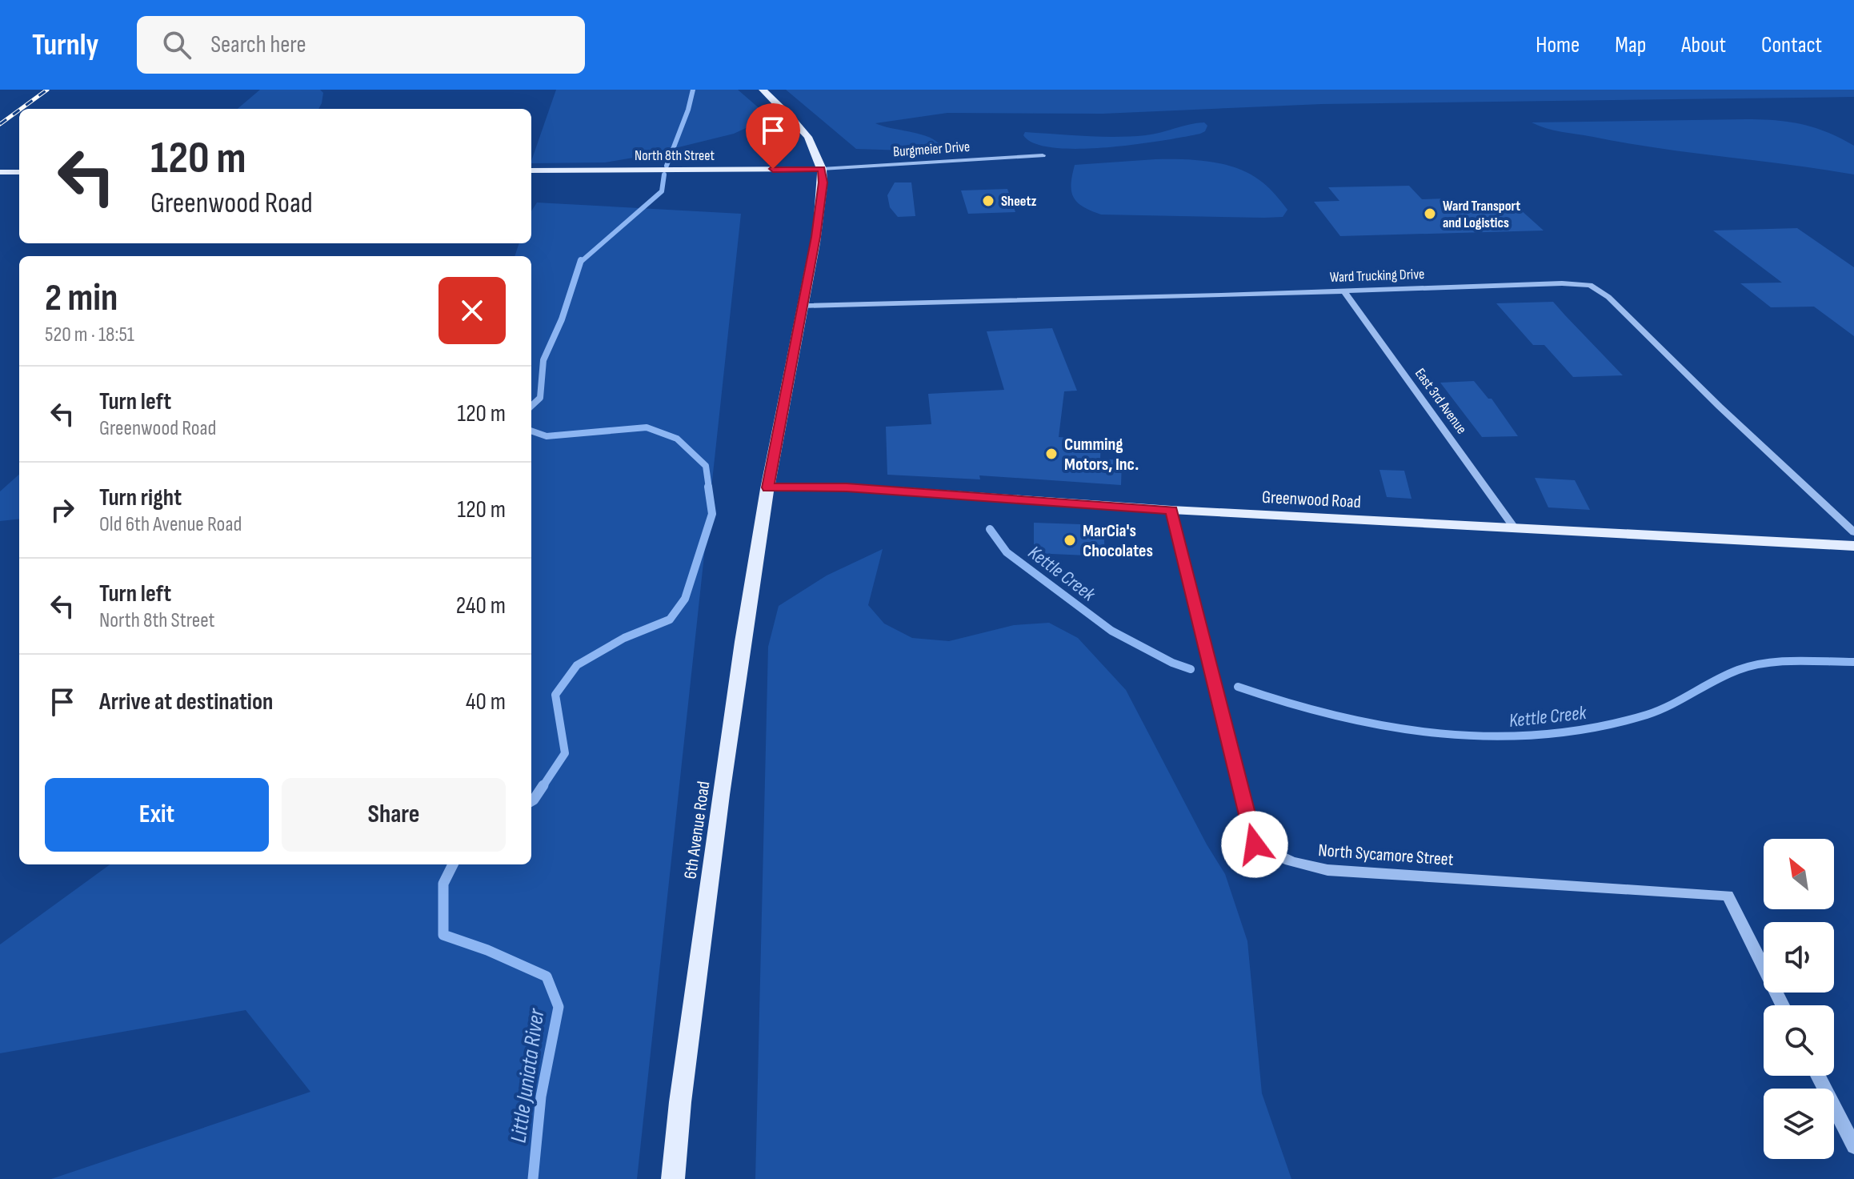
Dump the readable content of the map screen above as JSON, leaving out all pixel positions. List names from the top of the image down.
{
  "streets": {
    "main road": ["North 8th Street", "Greenwood Road", "6th Avenue Road"],
    "street": [
      "Burgmeier Drive",
      "Ward Trucking Drive",
      "East 3rd Avenue",
      "North Sycamore Street"
    ]
  },
  "crossings": [
    ["Burgmeier Drive", "North 8th Street"],
    ["Burgmeier Drive", "6th Avenue Road"],
    ["North 8th Street", "6th Avenue Road"],
    ["Ward Trucking Drive", "East 3rd Avenue"],
    ["Ward Trucking Drive", "6th Avenue Road"],
    ["East 3rd Avenue", "Greenwood Road"],
    ["Greenwood Road", "6th Avenue Road"],
    ["Greenwood Road", "North Sycamore Street"]
  ],
  "water": ["Kettle Creek", "Little Juniata River"],
  "places": [
    "Sheetz",
    "Ward Transport and Logistics",
    "Cumming Motors, Inc.",
    "MarCia's Chocolates"
  ],
  "north": "top left",
  "page": {
    "header": "Turnly",
    "search": "Search here",
    "nav": [
      "Home",
      "Map",
      "About",
      "Contact"
    ],
    "turn": ["120 m", "Greenwood Road"],
    "heading": ["2 min", "520 m · 18:51"],
    "list": [
      {
        "name": "Turn left",
        "note": "Greenwood Road",
        "value": "120 m"
      },
      {
        "name": "Turn right",
        "note": "Old 6th Avenue Road",
        "value": "120 m"
      },
      {
        "name": "Turn left",
        "note": "North 8th Street",
        "value": "240 m"
      },
      {
        "name": "Arrive at destination",
        "value": "40 m"
      }
    ],
    "buttons": ["Exit", "Share"]
  }
}
